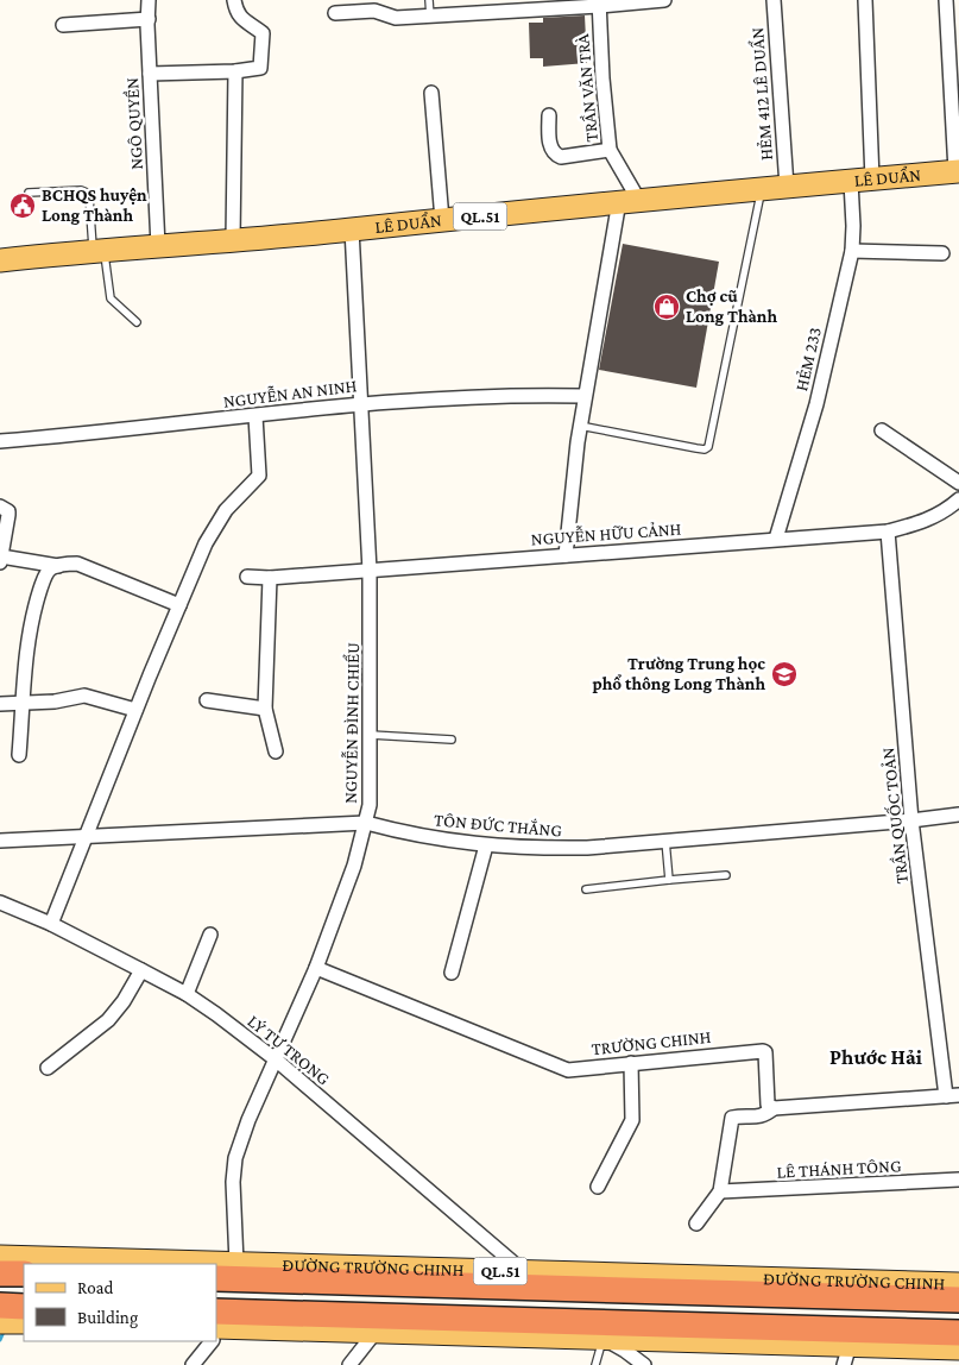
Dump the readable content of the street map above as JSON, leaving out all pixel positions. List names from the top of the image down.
{
  "streets": {
    "highway": ["QL.51", "ĐƯỜNG TRƯỜNG CHINH"],
    "main road": ["LÊ DUẨN"],
    "street": [
      "TRẦN VĂN TRÀ",
      "HẺM 412 LÊ DUẨN",
      "NGÔ QUYỀN",
      "HẺM 233",
      "NGUYỄN AN NINH",
      "NGUYỄN HỮU CẢNH",
      "NGUYỄN ĐÌNH CHIỂU",
      "TRẦN QUỐC TOẢN",
      "TÔN ĐỨC THẮNG",
      "TRƯỜNG CHINH",
      "LÝ TỰ TRỌNG",
      "LÊ THÁNH TÔNG"
    ]
  },
  "crossings": [
    ["TRẦN VĂN TRÀ", "LÊ DUẨN"],
    ["HẺM 412 LÊ DUẨN", "LÊ DUẨN"],
    ["NGÔ QUYỀN", "LÊ DUẨN"],
    ["LÊ DUẨN", "HẺM 233"],
    ["LÊ DUẨN", "NGUYỄN ĐÌNH CHIỂU"],
    ["HẺM 233", "NGUYỄN HỮU CẢNH"],
    ["NGUYỄN AN NINH", "NGUYỄN ĐÌNH CHIỂU"],
    ["NGUYỄN HỮU CẢNH", "NGUYỄN ĐÌNH CHIỂU"],
    ["NGUYỄN HỮU CẢNH", "TRẦN QUỐC TOẢN"],
    ["NGUYỄN ĐÌNH CHIỂU", "TÔN ĐỨC THẮNG"],
    ["NGUYỄN ĐÌNH CHIỂU", "TRƯỜNG CHINH"],
    ["NGUYỄN ĐÌNH CHIỂU", "LÝ TỰ TRỌNG"],
    ["NGUYỄN ĐÌNH CHIỂU", "ĐƯỜNG TRƯỜNG CHINH"],
    ["TRẦN QUỐC TOẢN", "TÔN ĐỨC THẮNG"],
    ["LÝ TỰ TRỌNG", "ĐƯỜNG TRƯỜNG CHINH"]
  ],
  "districts": ["Phước Hải"],
  "places": {
    "public building": ["BCHQS huyện Long Thành"],
    "shop": ["Chợ cũ Long Thành"],
    "school or university": ["Trường Trung học phổ thông Long Thành"]
  },
  "legend": ["Road", "Building"]
}
